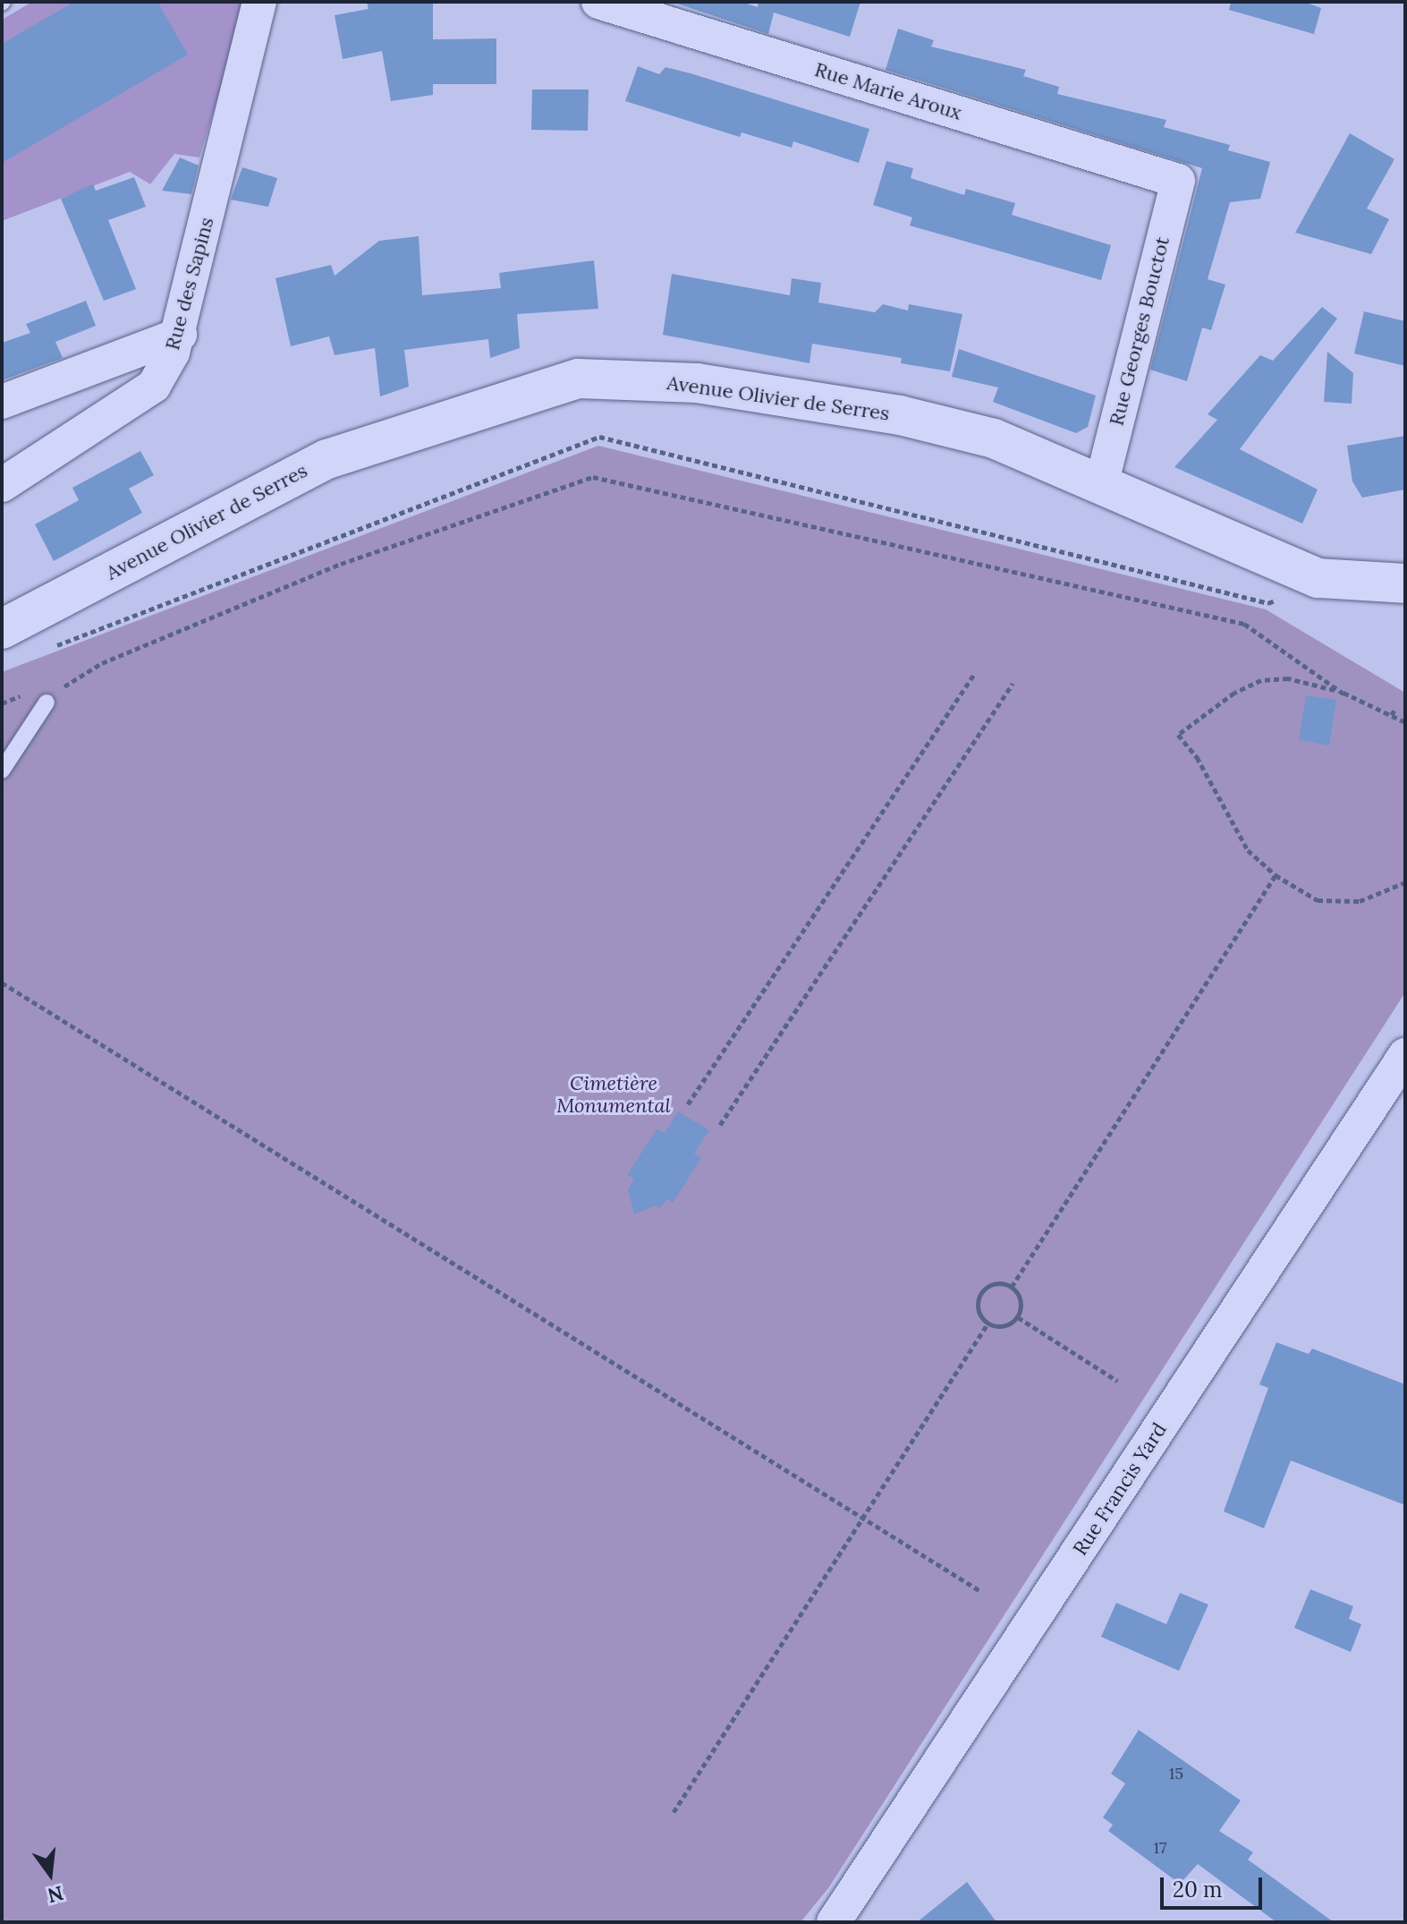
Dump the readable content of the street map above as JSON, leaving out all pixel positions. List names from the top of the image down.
{
  "streets": {
    "street": [
      "Rue Marie Aroux",
      "Rue des Sapins",
      "Rue Georges Bouctot",
      "Avenue Olivier de Serres",
      "Rue Francis Yard"
    ]
  },
  "crossings": [
    ["Rue Marie Aroux", "Rue Georges Bouctot"],
    ["Rue Georges Bouctot", "Avenue Olivier de Serres"]
  ],
  "parks": ["Cimetière Monumental"],
  "house_numbers": ["15", "17"],
  "scale_bar": "20 m",
  "north": "bottom"
}
